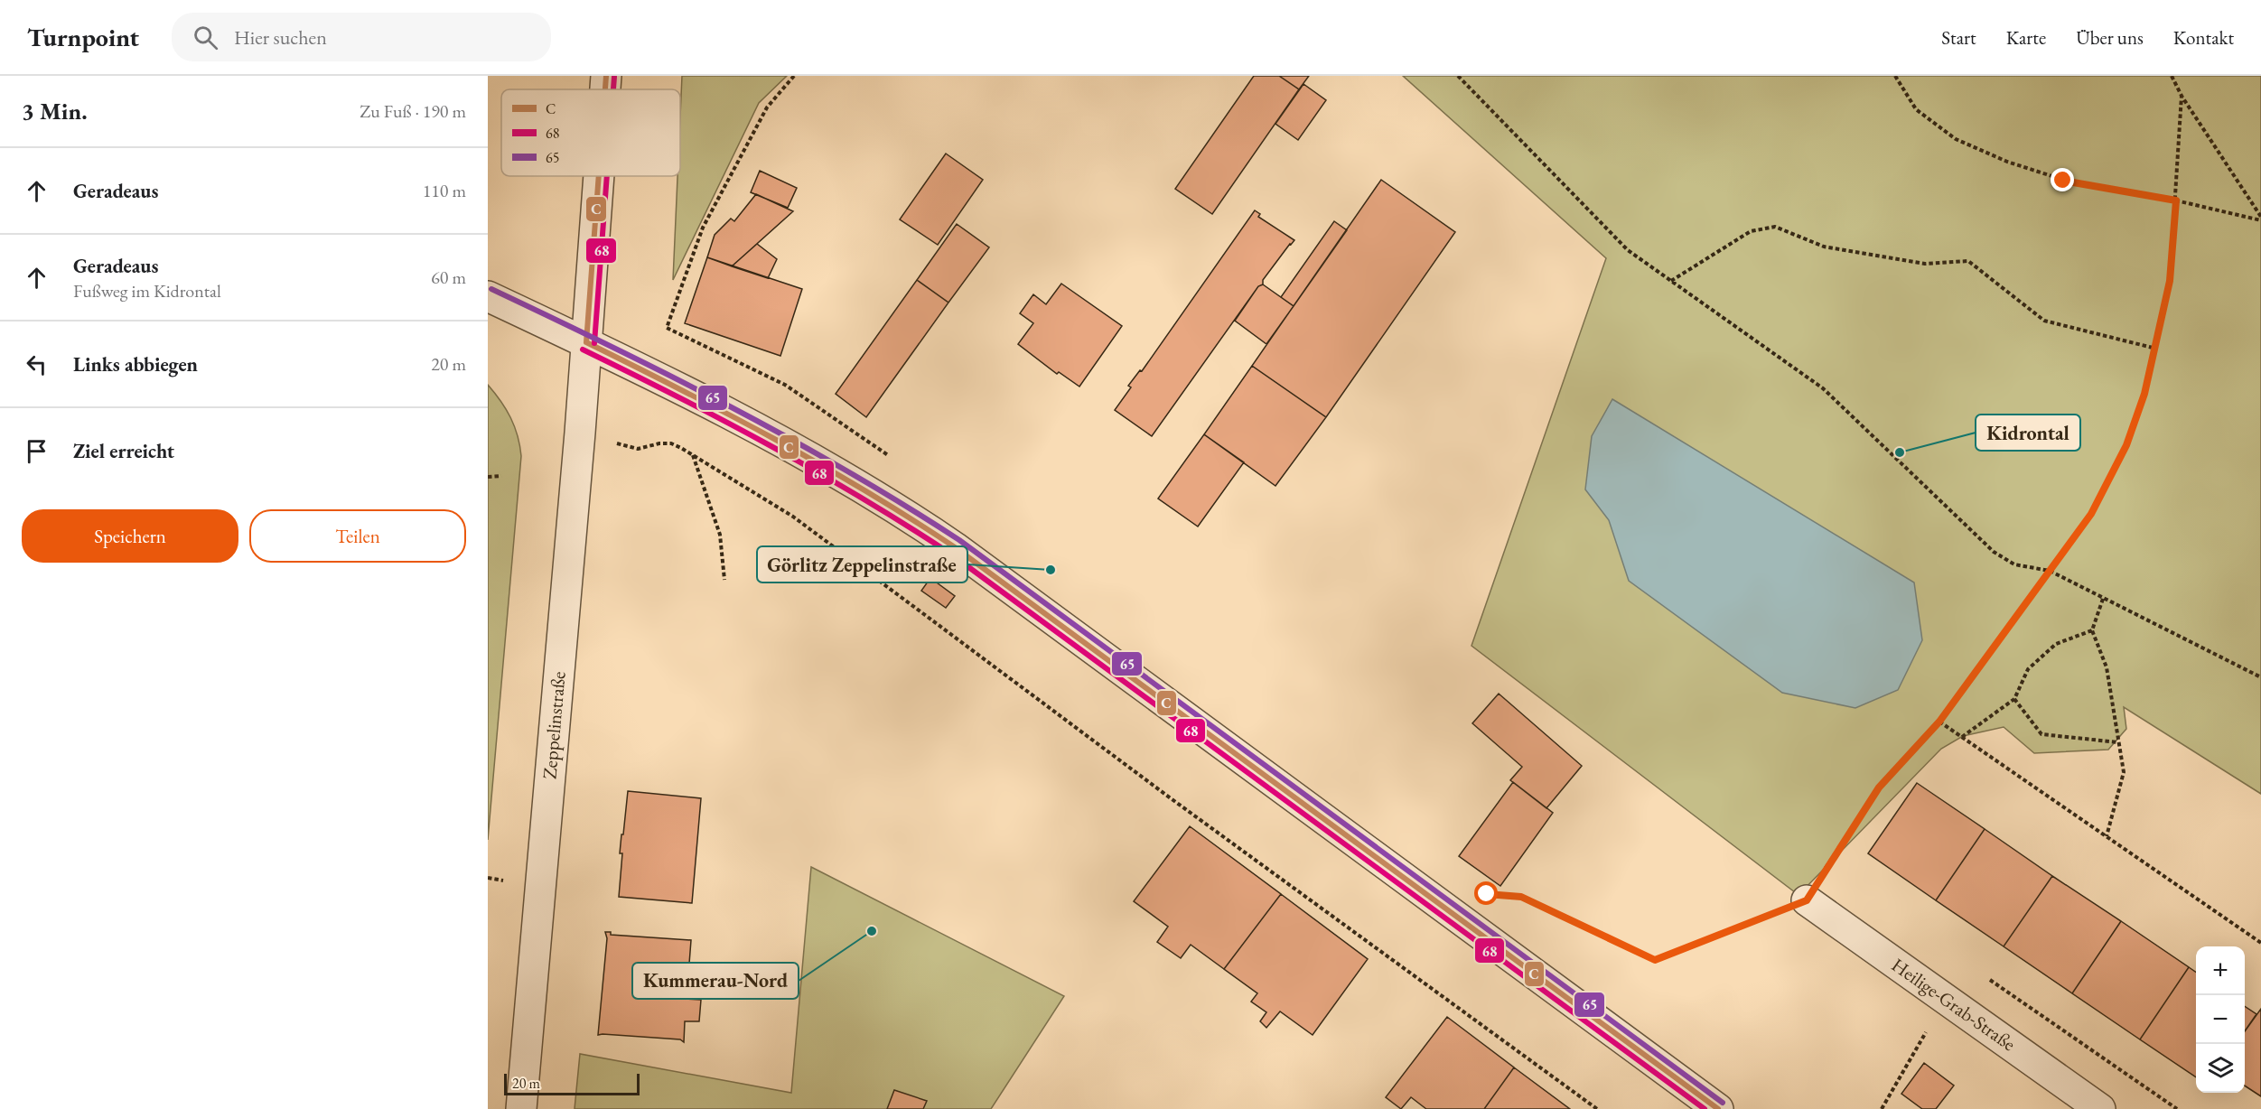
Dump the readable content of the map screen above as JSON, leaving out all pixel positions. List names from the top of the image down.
{
  "streets": {
    "street": ["Zeppelinstraße", "Heilige-Grab-Straße"]
  },
  "places": ["Kidrontal", "Görlitz Zeppelinstraße", "Kummerau-Nord"],
  "lines": ["transit line C", "transit line 68", "transit line 65"],
  "legend": ["C", "68", "65"],
  "scale_bar": "20 m",
  "page": {
    "header": "Turnpoint",
    "search": "Hier suchen",
    "nav": [
      "Start",
      "Karte",
      "Über uns",
      "Kontakt"
    ],
    "heading": ["3 Min.", "Zu Fuß · 190 m"],
    "list": [
      ["Geradeaus", "110 m"],
      ["Geradeaus", "Fußweg im Kidrontal", "60 m"],
      ["Links abbiegen", "20 m"],
      "Ziel erreicht"
    ],
    "buttons": ["Speichern", "Teilen"],
    "map_buttons": ["+", "−"],
    "scale": "20 m"
  }
}
